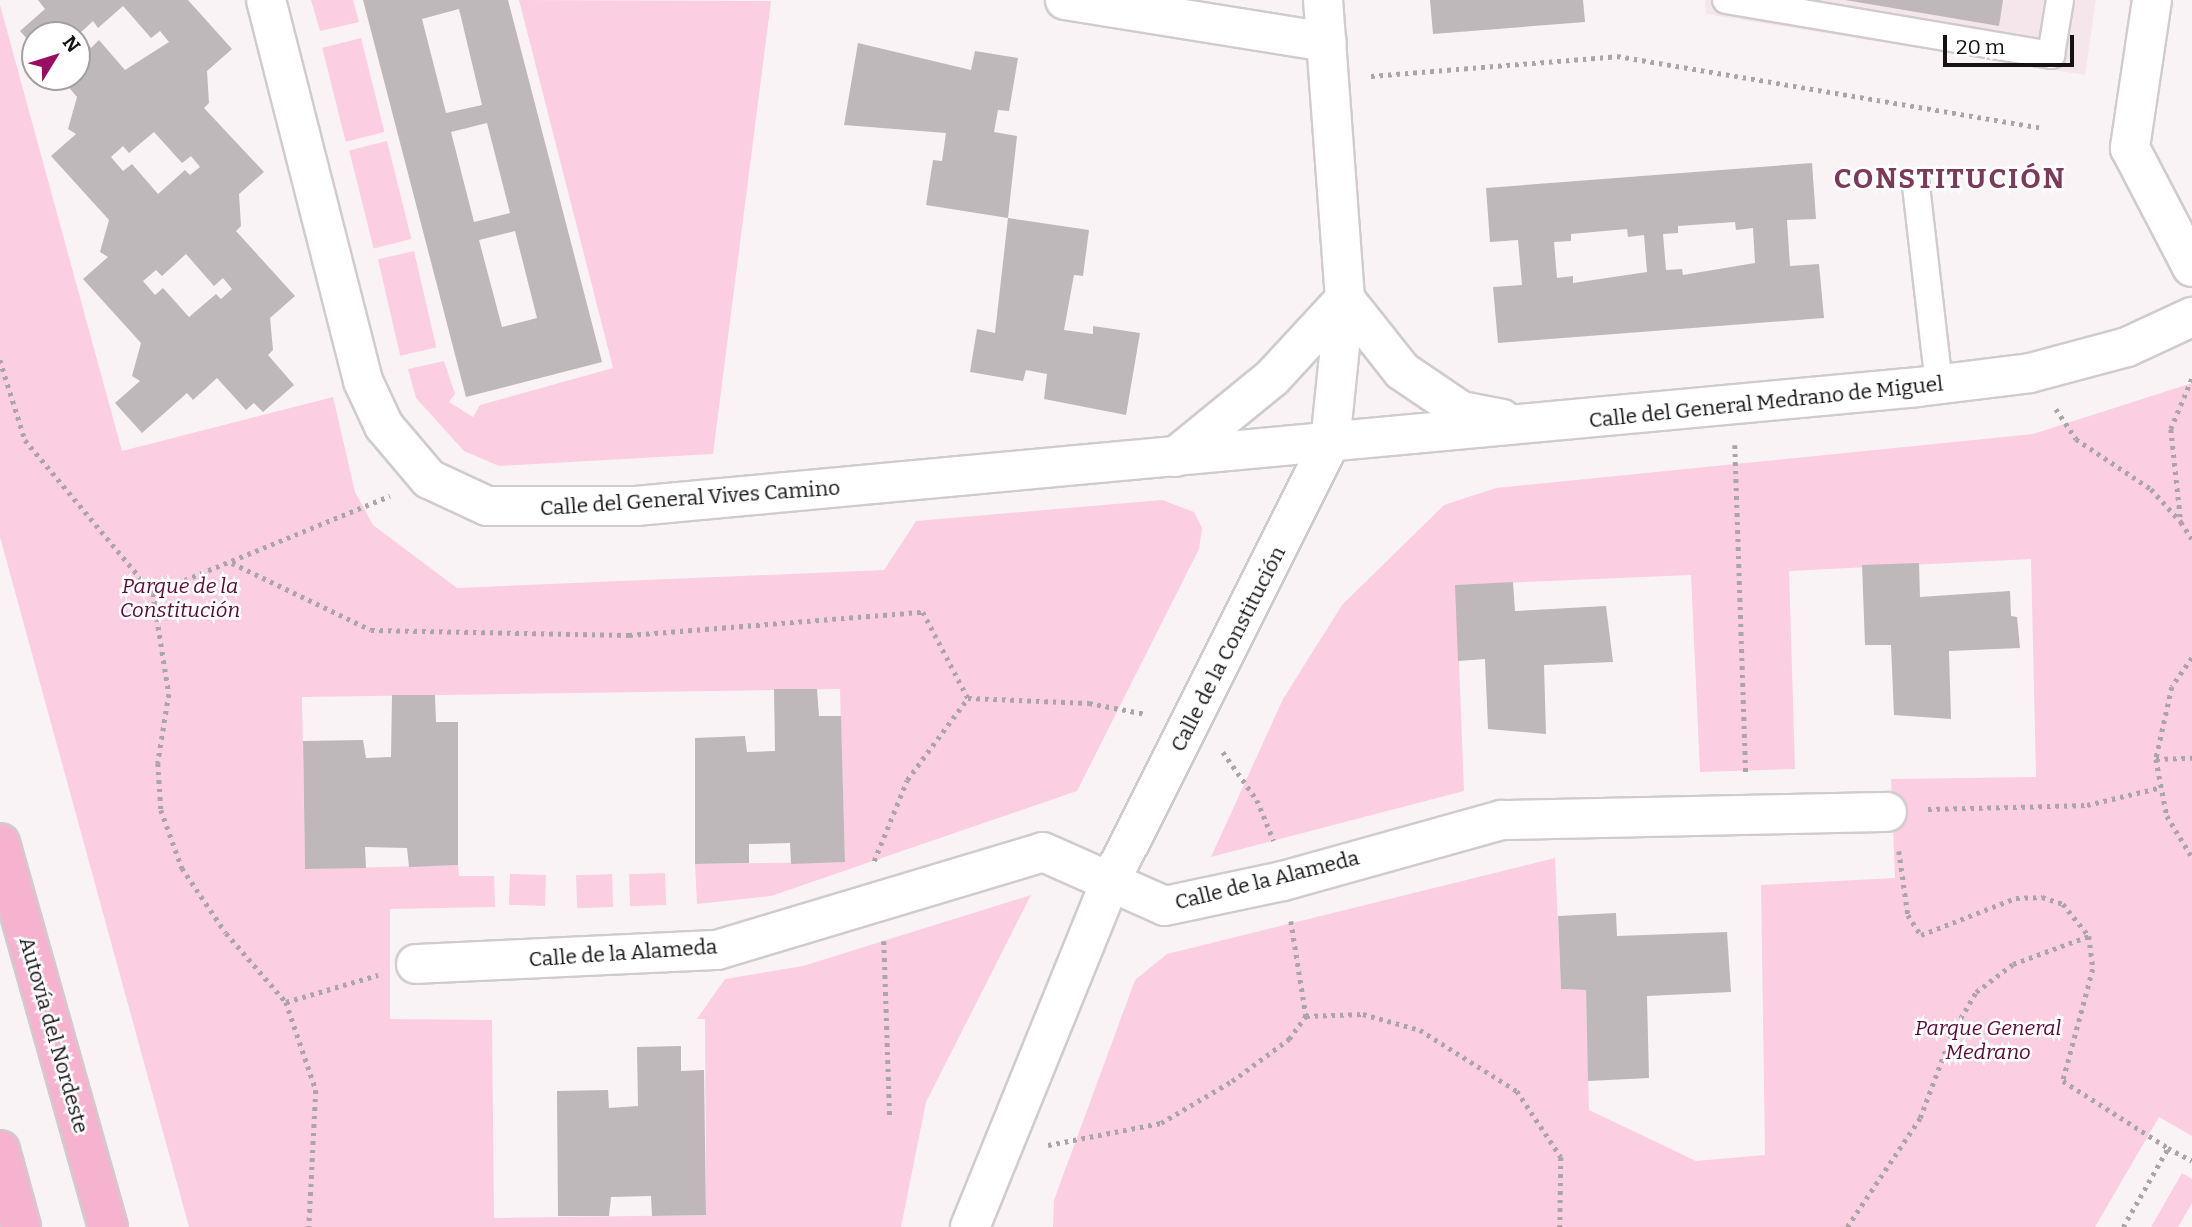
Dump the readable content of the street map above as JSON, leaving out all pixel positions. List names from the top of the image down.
{
  "streets": {
    "highway": ["Autovía del Nordeste"],
    "street": [
      "Calle del General Medrano de Miguel",
      "Calle del General Vives Camino",
      "Calle de la Constitución",
      "Calle de la Alameda"
    ]
  },
  "crossings": [
    ["Calle del General Medrano de Miguel", "Calle del General Vives Camino"],
    ["Calle del General Medrano de Miguel", "Calle de la Constitución"],
    ["Calle del General Vives Camino", "Calle de la Constitución"],
    ["Calle de la Constitución", "Calle de la Alameda"]
  ],
  "districts": ["CONSTITUCIÓN"],
  "parks": ["Parque de la Constitución", "Parque General Medrano"],
  "scale_bar": "20 m",
  "north": "top right"
}
